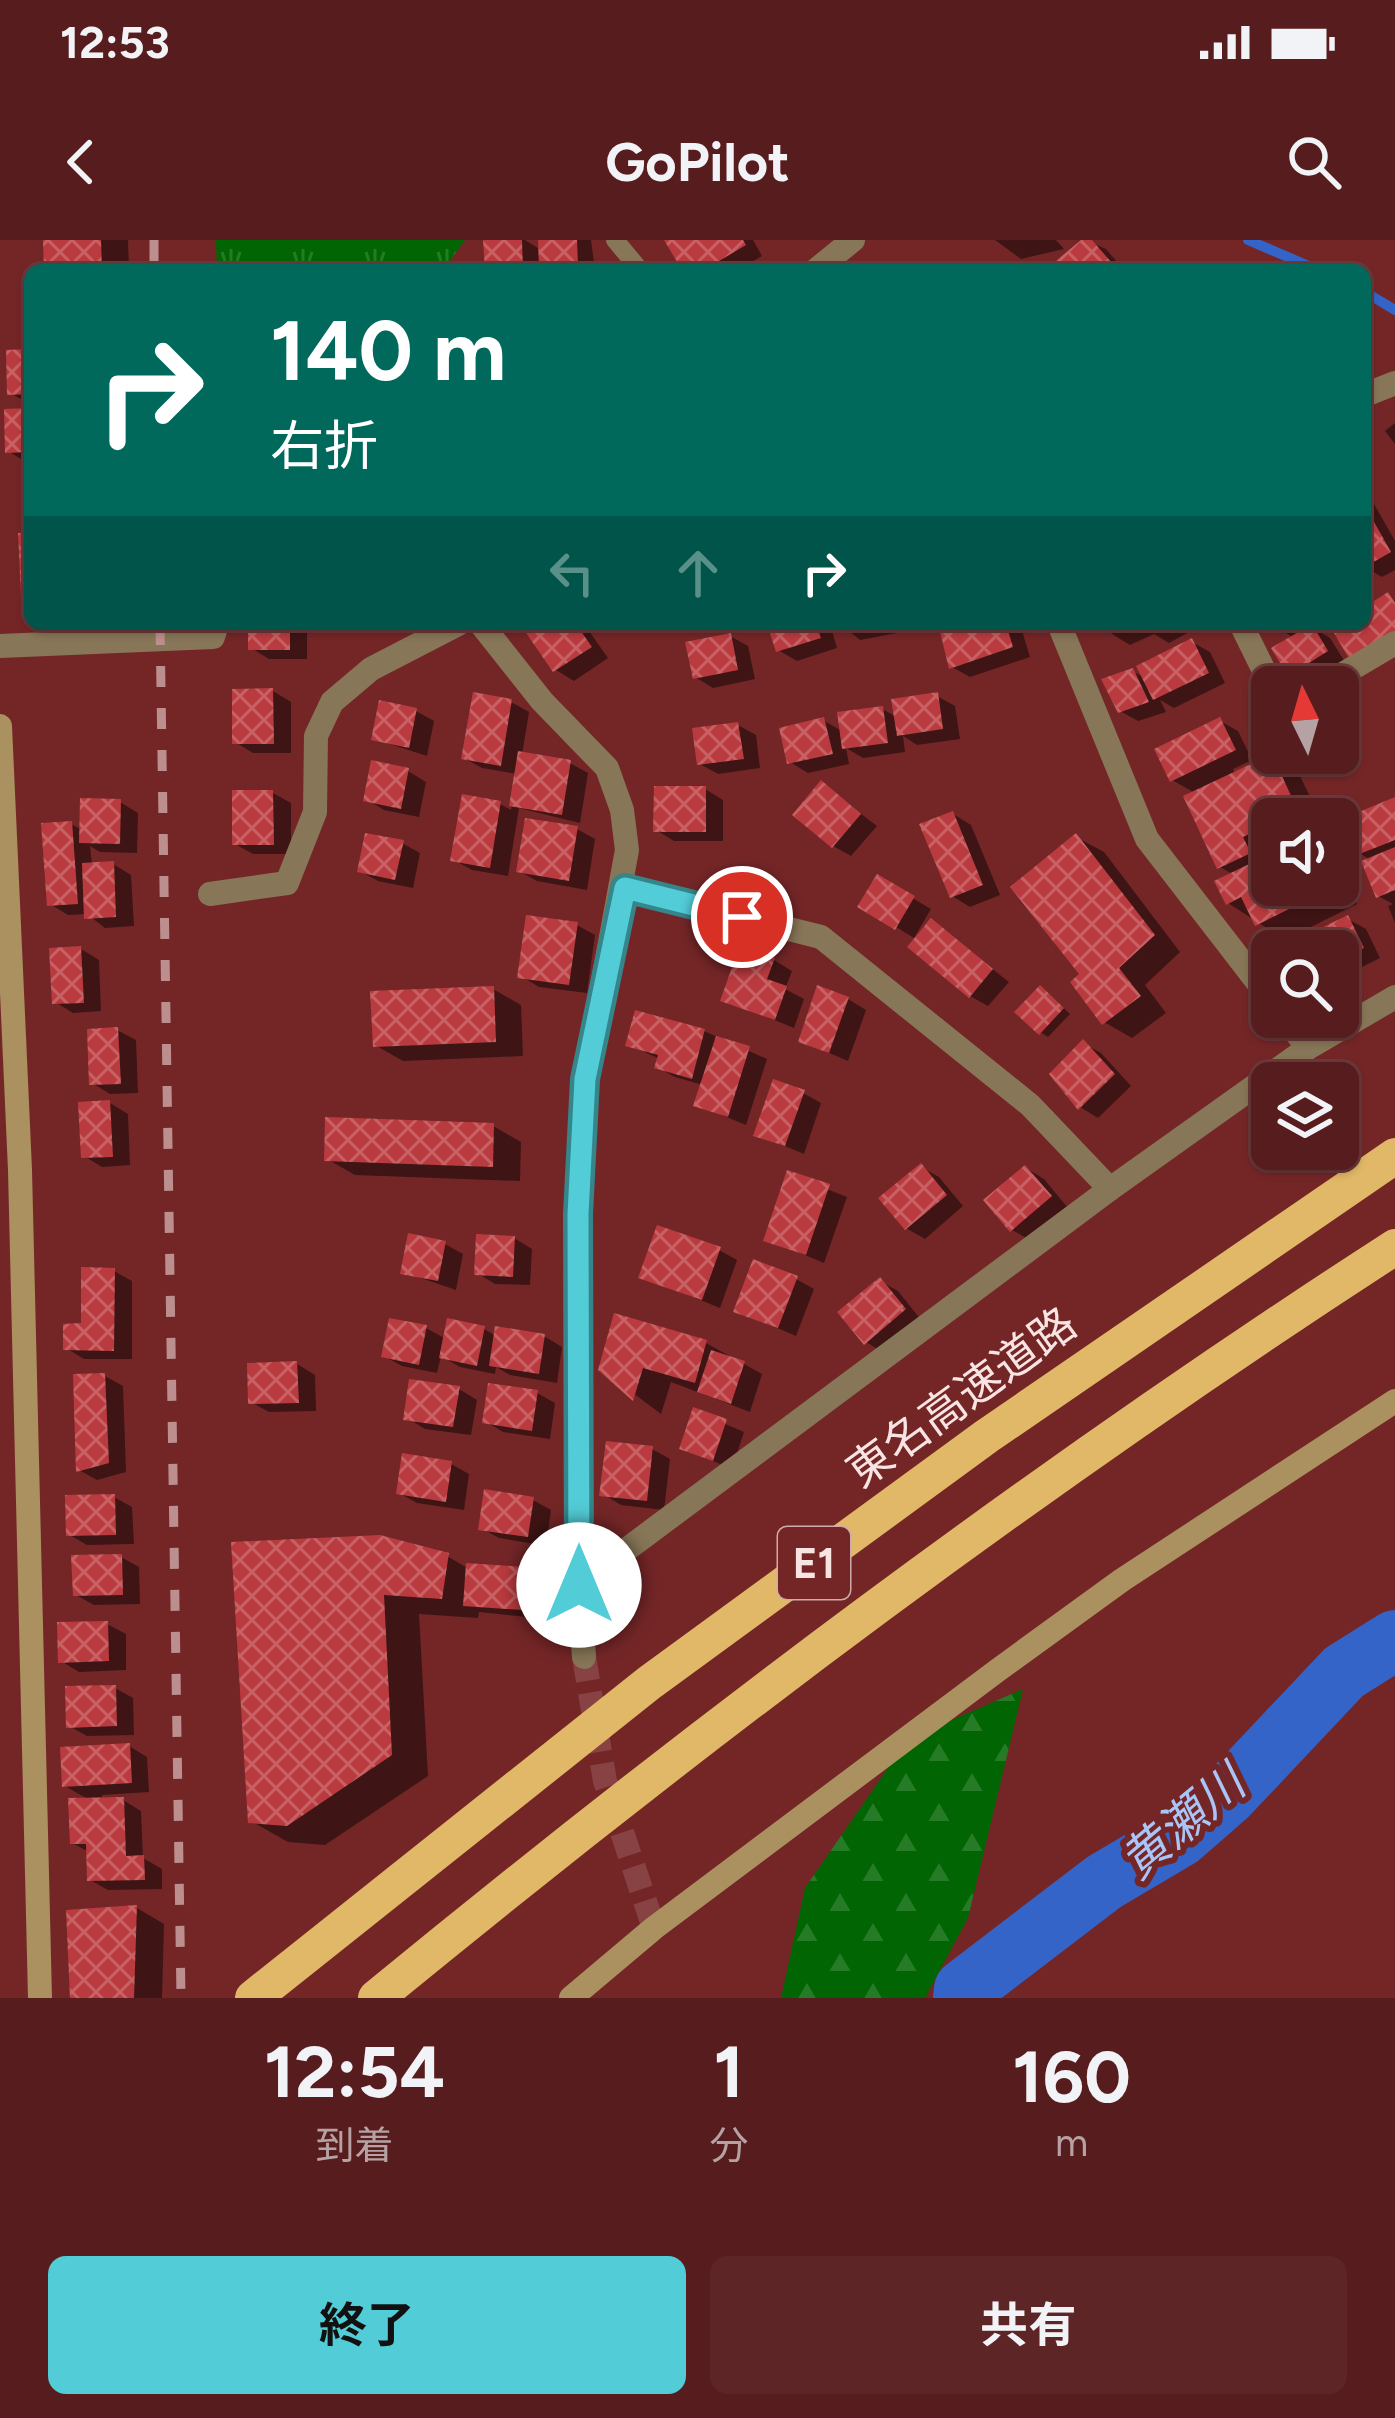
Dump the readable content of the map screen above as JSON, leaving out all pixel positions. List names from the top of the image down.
{
  "streets": {
    "highway": ["東名高速道路", "E1"]
  },
  "water": ["黄瀬川"],
  "north": "top",
  "page": {
    "status": "12:53",
    "header": "GoPilot",
    "turn": ["140 m", "右折"],
    "eta": [
      "12:54",
      "到着",
      "1",
      "分",
      "160",
      "m"
    ],
    "buttons": ["終了", "共有"]
  }
}
